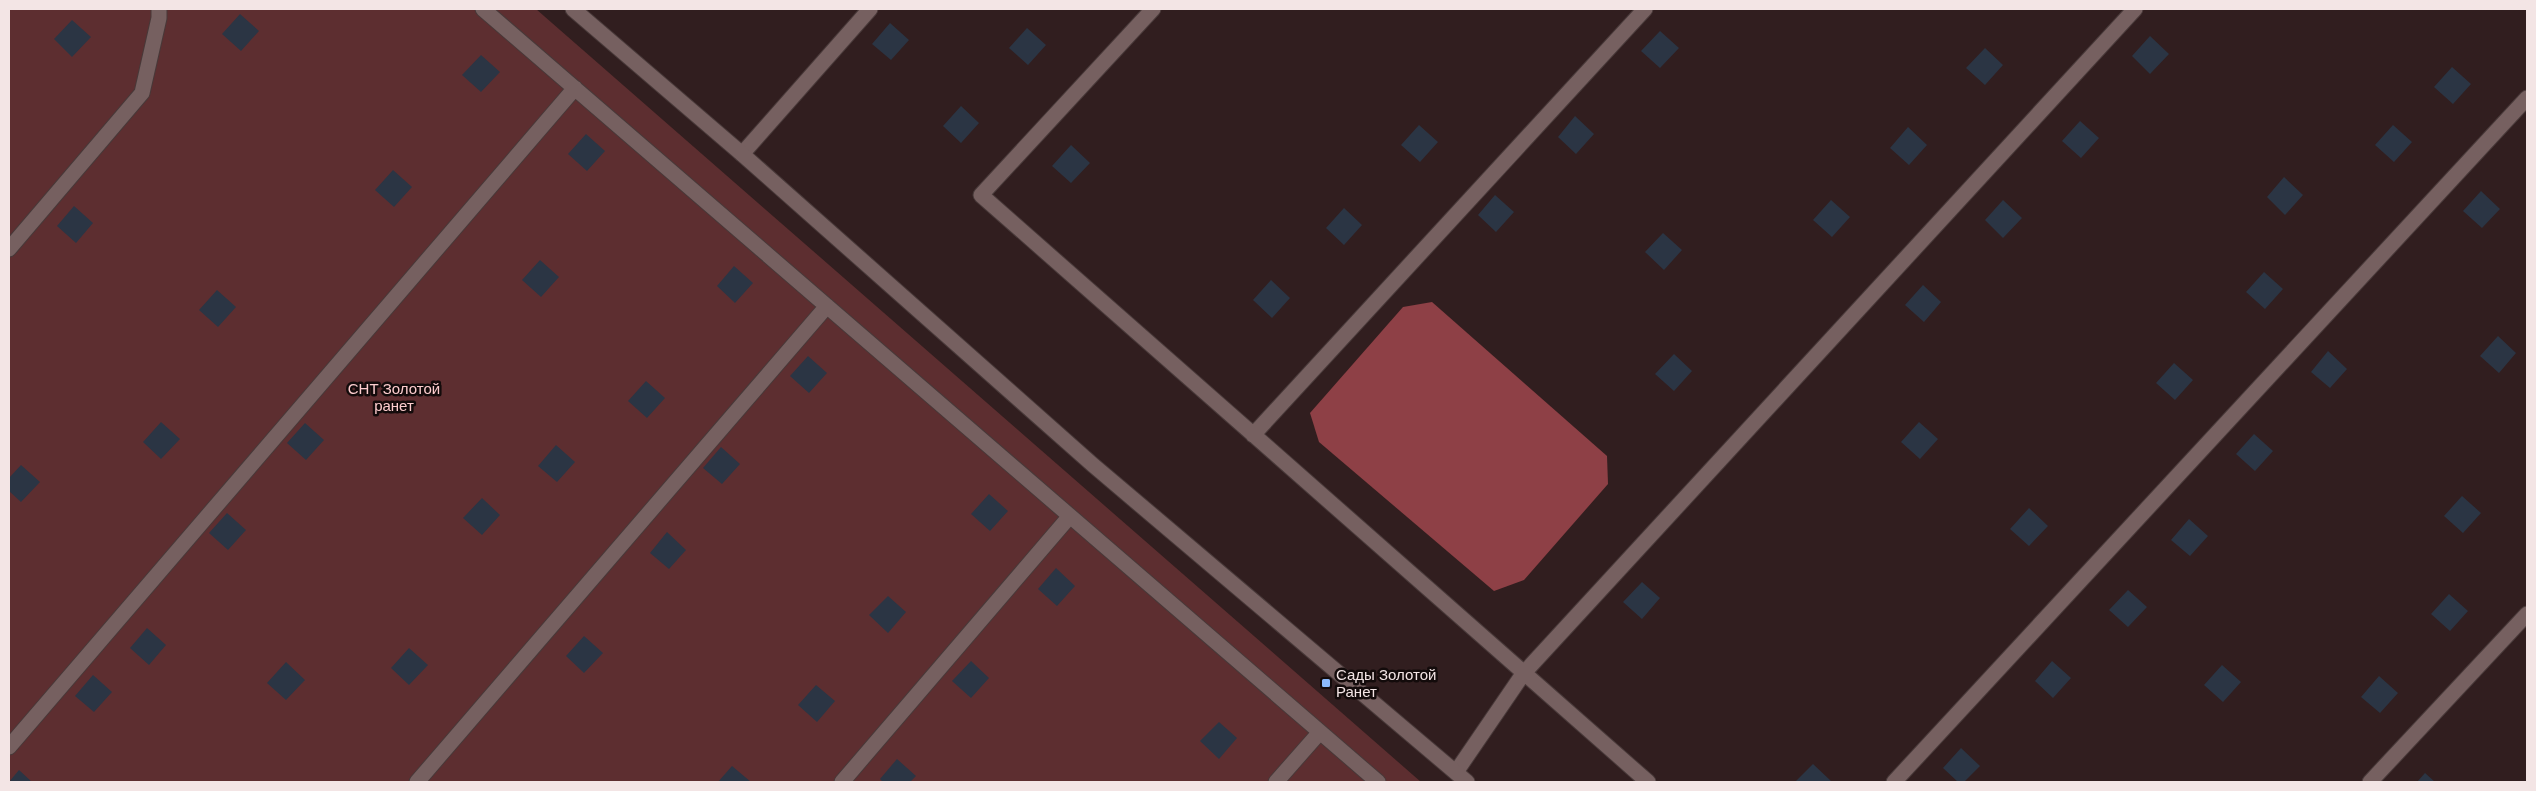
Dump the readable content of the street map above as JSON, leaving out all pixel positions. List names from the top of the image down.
{
  "parks": ["СНТ Золотой ранет"],
  "places": {
    "transit": ["Сады Золотой Ранет"]
  }
}
